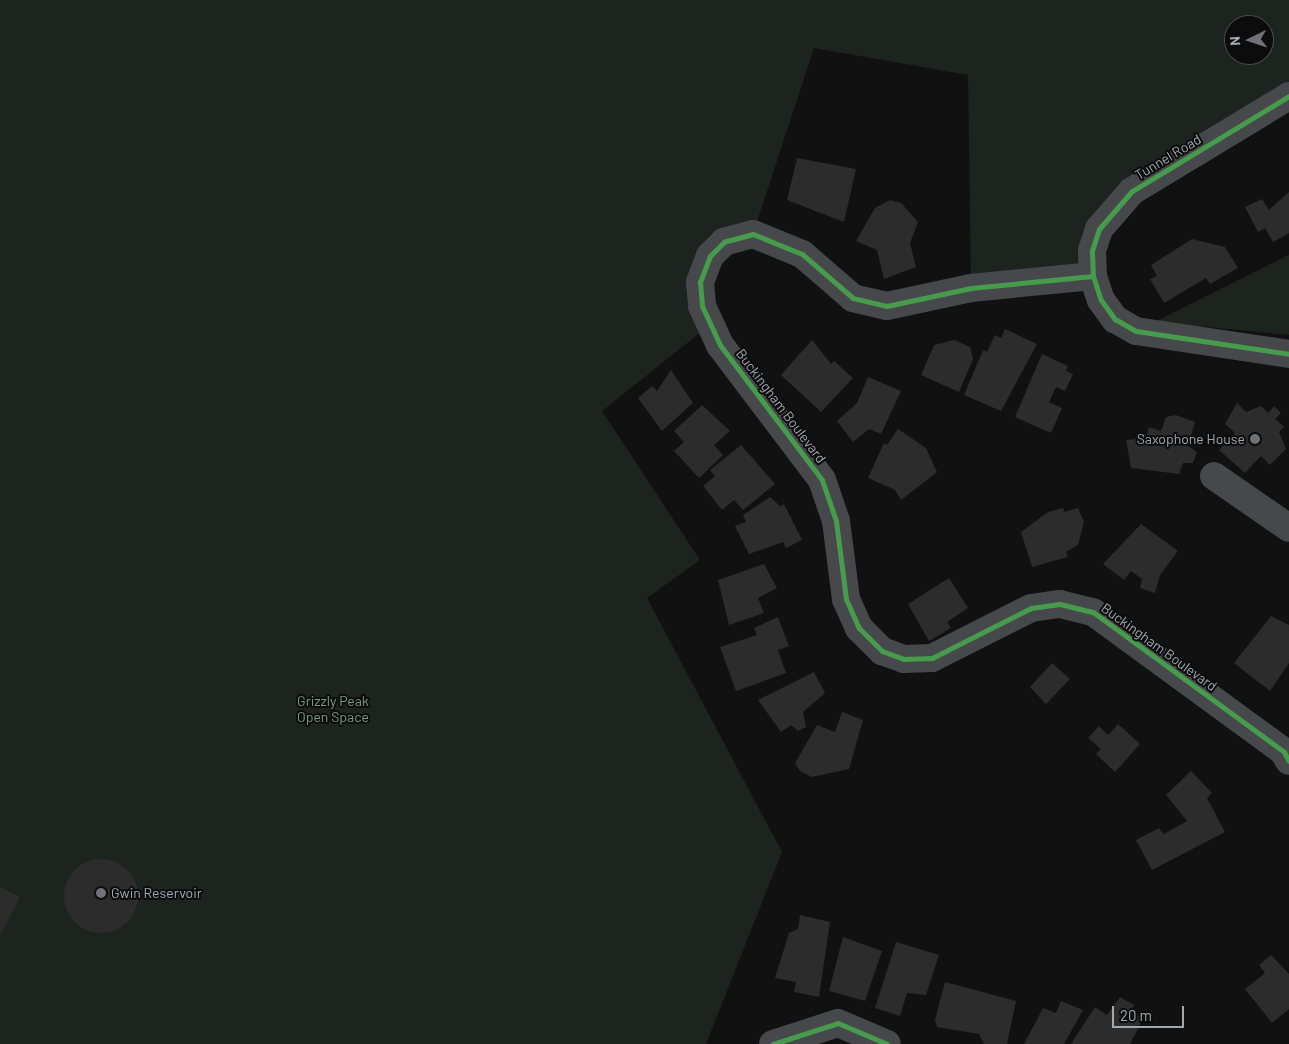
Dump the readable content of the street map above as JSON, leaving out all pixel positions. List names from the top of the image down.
{
  "streets": {
    "street": ["Tunnel Road", "Buckingham Boulevard"]
  },
  "crossings": [
    ["Tunnel Road", "Buckingham Boulevard"]
  ],
  "parks": ["Grizzly Peak Open Space"],
  "places": ["Saxophone House", "Gwin Reservoir"],
  "scale_bar": "20 m",
  "north": "left"
}
